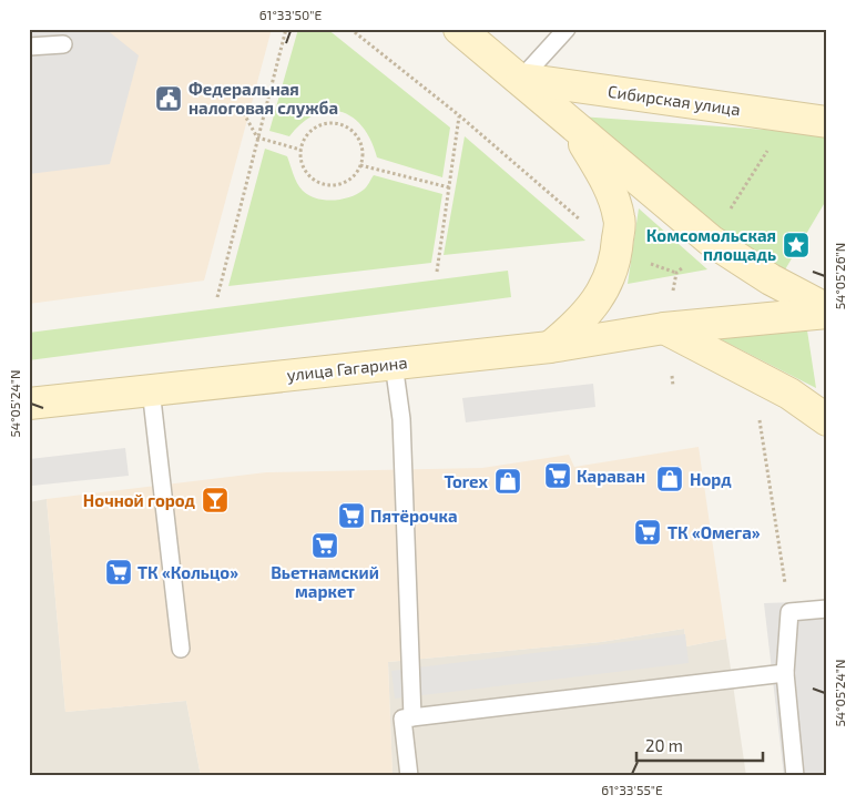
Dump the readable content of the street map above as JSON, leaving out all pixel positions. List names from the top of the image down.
{
  "streets": {
    "street": ["Сибирская улица", "улица Гагарина"]
  },
  "places": {
    "public building": ["Федеральная налоговая служба"],
    "place": ["Комсомольская площадь"],
    "supermarket": [
      "Караван",
      "Пятёрочка",
      "ТК «Омега»",
      "Вьетнамский маркет",
      "ТК «Кольцо»"
    ],
    "shop": ["Норд", "Torex"],
    "bar": ["Ночной город"]
  },
  "scale_bar": "20 m",
  "coordinates": [
    "61°33'50\"E",
    "54°05'26\"N",
    "54°05'24\"N",
    "61°33'55\"E"
  ]
}
